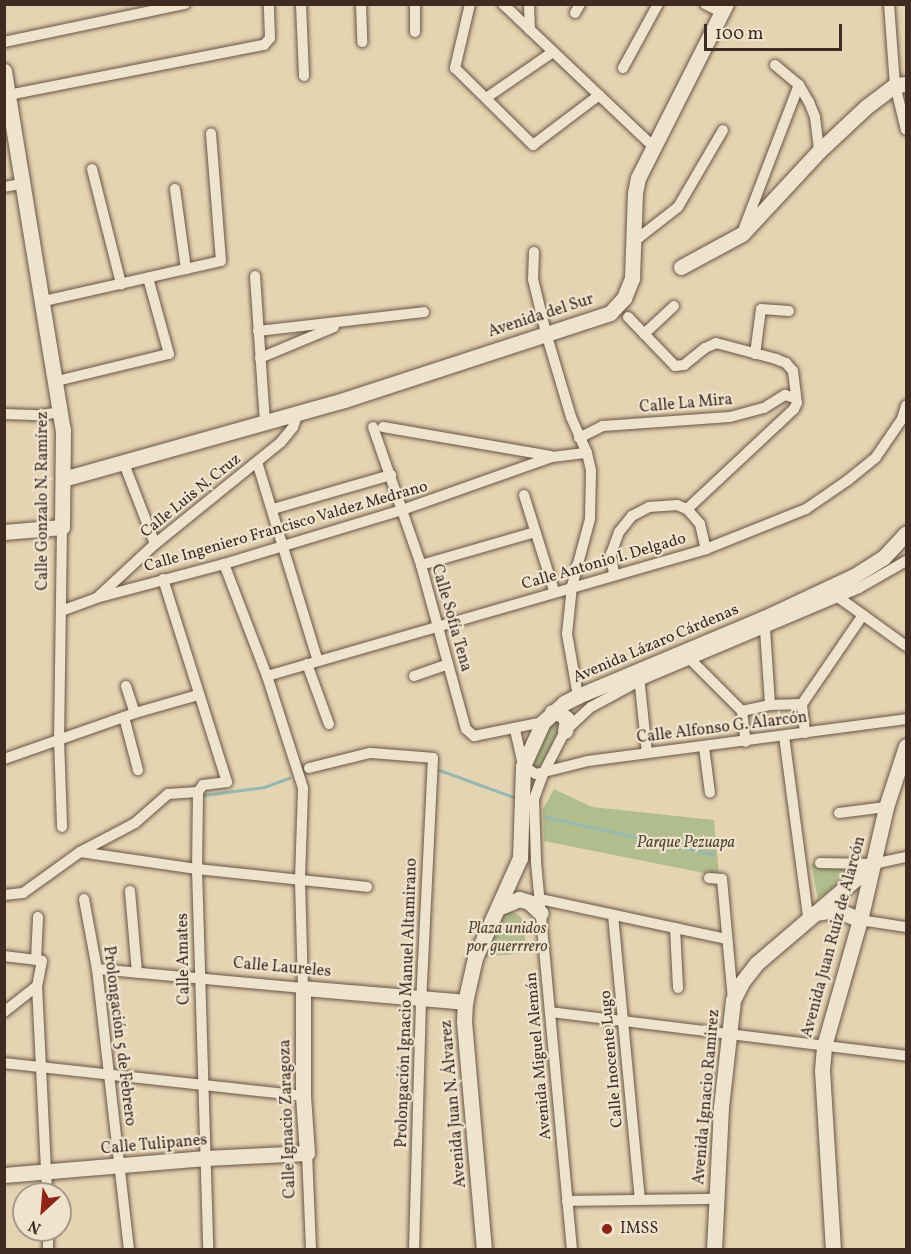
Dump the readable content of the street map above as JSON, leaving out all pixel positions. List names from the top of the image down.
{
  "streets": {
    "street": [
      "Avenida del Sur",
      "Calle La Mira",
      "Calle Luis N. Cruz",
      "Calle Gonzalo N. Ramírez",
      "Calle Ingeniero Francisco Valdez Medrano",
      "Calle Antonio I. Delgado",
      "Calle Sofía Tena",
      "Avenida Lázaro Cárdenas",
      "Calle Alfonso G. Alarcón",
      "Avenida Juan Ruiz de Alarcón",
      "Calle Amates",
      "Calle Laureles",
      "Prolongación Ignacio Manuel Altamirano",
      "Prolongación 5 de Febrero",
      "Avenida Miguel Alemán",
      "Calle Inocente Lugo",
      "Avenida Ignacio Ramirez",
      "Avenida Juan N. Álvarez",
      "Calle Ignacio Zaragoza",
      "Calle Tulipanes"
    ]
  },
  "crossings": [
    ["Avenida del Sur", "Calle Luis N. Cruz"],
    ["Avenida del Sur", "Calle Gonzalo N. Ramírez"],
    ["Calle Luis N. Cruz", "Calle Ingeniero Francisco Valdez Medrano"],
    ["Calle Gonzalo N. Ramírez", "Calle Ingeniero Francisco Valdez Medrano"],
    ["Calle Ingeniero Francisco Valdez Medrano", "Calle Sofía Tena"],
    ["Calle Antonio I. Delgado", "Calle Sofía Tena"],
    ["Avenida Lázaro Cárdenas", "Calle Alfonso G. Alarcón"],
    ["Avenida Lázaro Cárdenas", "Avenida Miguel Alemán"],
    ["Avenida Juan Ruiz de Alarcón", "Avenida Ignacio Ramirez"],
    ["Calle Amates", "Calle Laureles"],
    ["Calle Amates", "Calle Tulipanes"],
    ["Calle Laureles", "Prolongación Ignacio Manuel Altamirano"],
    ["Calle Laureles", "Prolongación 5 de Febrero"],
    ["Calle Laureles", "Avenida Juan N. Álvarez"],
    ["Calle Laureles", "Calle Ignacio Zaragoza"],
    ["Prolongación 5 de Febrero", "Calle Tulipanes"],
    ["Calle Ignacio Zaragoza", "Calle Tulipanes"]
  ],
  "parks": ["Parque Pezuapa", "Plaza unidos por guerrrero"],
  "places": ["IMSS"],
  "scale_bar": "100 m",
  "north": "bottom left"
}
